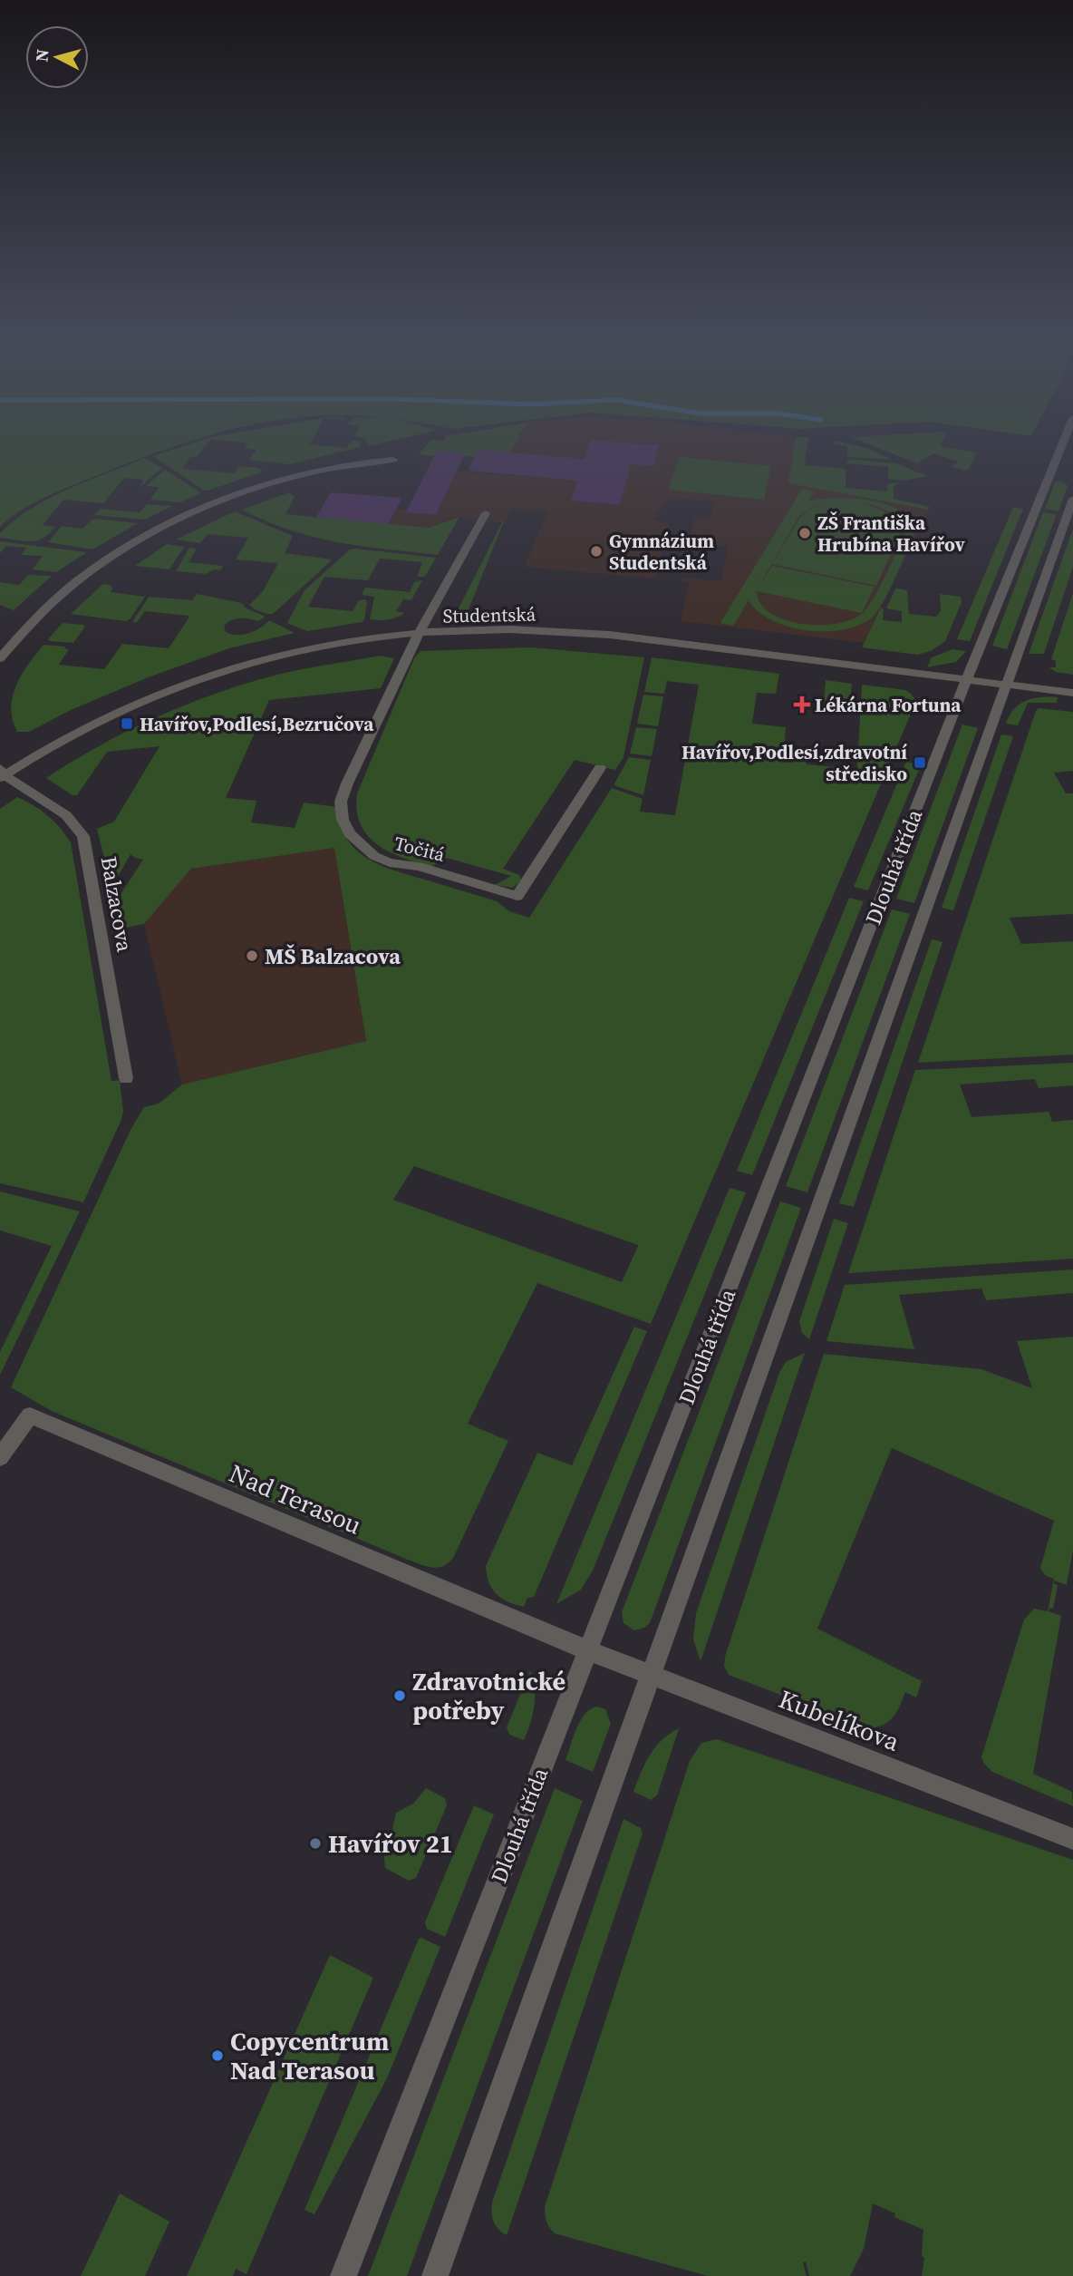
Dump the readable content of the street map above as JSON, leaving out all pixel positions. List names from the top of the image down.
{
  "streets": {
    "street": [
      "Studentská",
      "Točitá",
      "Dlouhá třída",
      "Balzacova",
      "Nad Terasou",
      "Kubelíkova"
    ]
  },
  "crossings": [
    ["Studentská", "Točitá"],
    ["Studentská", "Dlouhá třída"],
    ["Studentská", "Balzacova"],
    ["Dlouhá třída", "Nad Terasou"],
    ["Dlouhá třída", "Kubelíkova"],
    ["Nad Terasou", "Kubelíkova"]
  ],
  "places": {
    "other": [
      "ZŠ Františka Hrubína Havířov",
      "Gymnázium Studentská",
      "MŠ Balzacova",
      "Zdravotnické potřeby",
      "Havířov 21",
      "Copycentrum Nad Terasou"
    ],
    "health": ["Lékárna Fortuna"],
    "transit": ["Havířov,Podlesí,Bezručova", "Havířov,Podlesí,zdravotní středisko"]
  },
  "north": "left"
}
